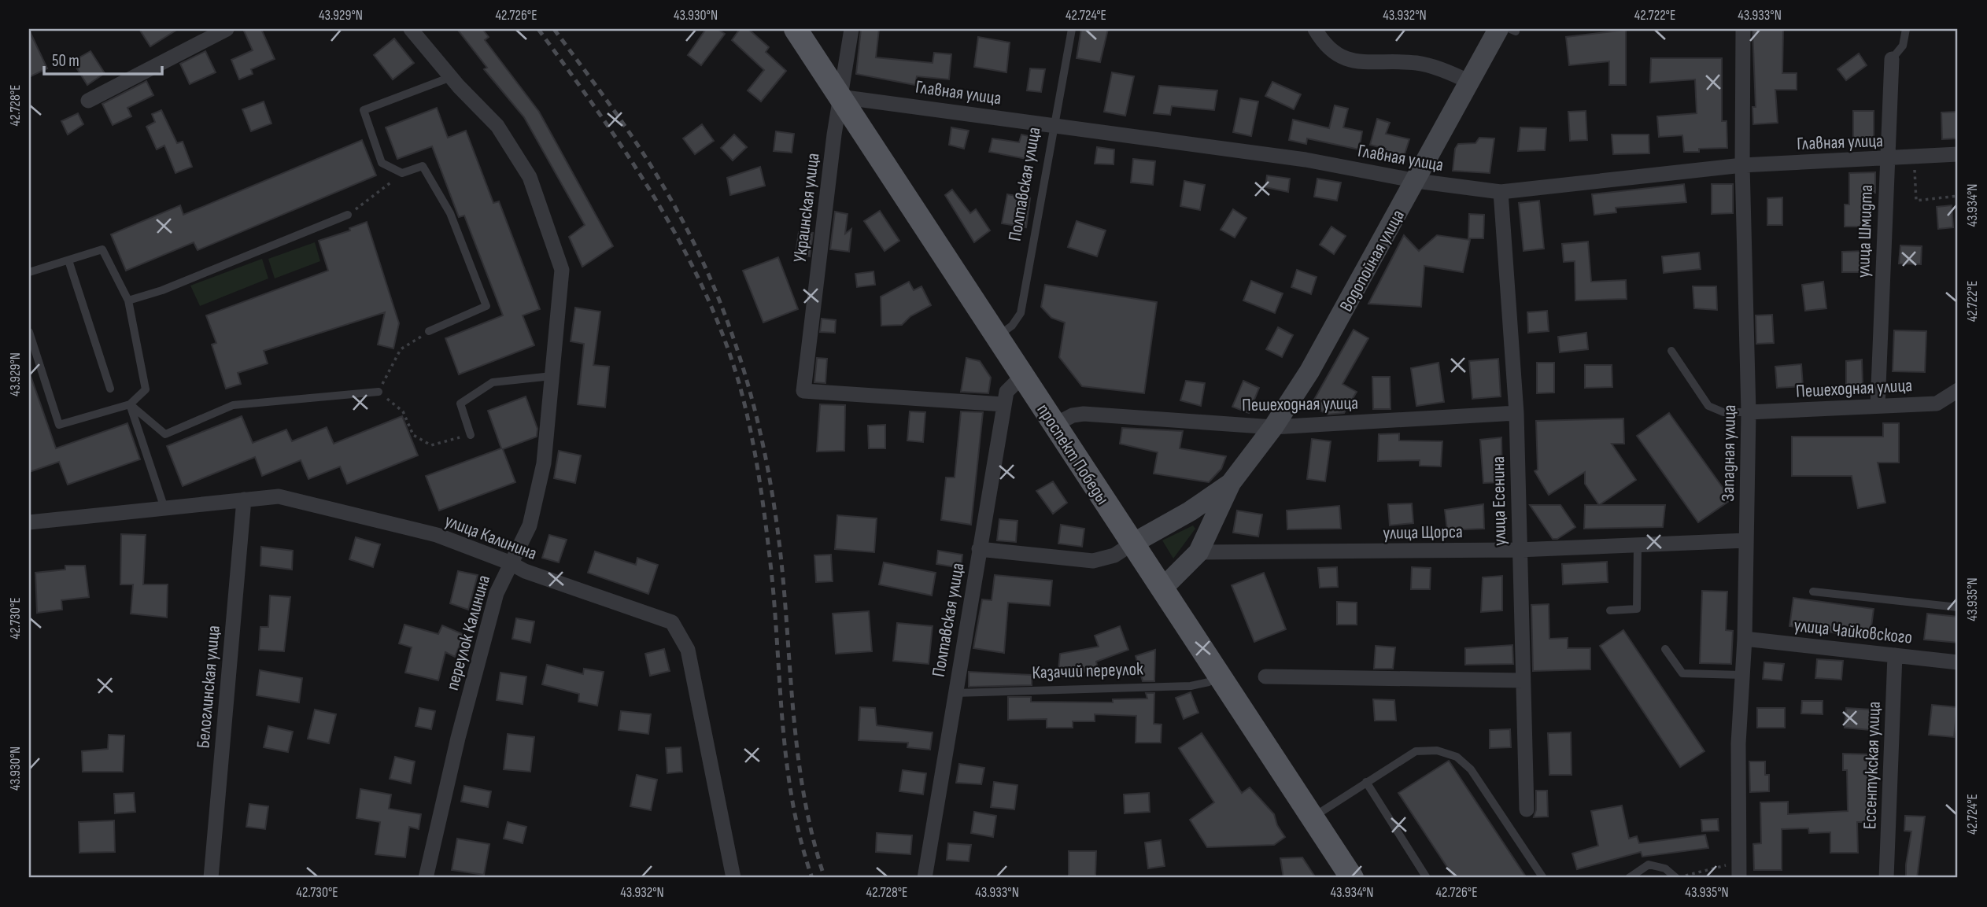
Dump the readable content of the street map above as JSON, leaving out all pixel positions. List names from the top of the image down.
{
  "streets": {
    "main road": ["Водопойная улица", "проспект Победы"],
    "street": [
      "Главная улица",
      "Полтавская улица",
      "Украинская улица",
      "улица Шмидта",
      "Пешеходная улица",
      "Западная улица",
      "улица Есенина",
      "улица Щорса",
      "улица Калинина",
      "улица Чайковского",
      "переулок Калинина",
      "Белоглинская улица",
      "Ессентукская улица"
    ],
    "lane": ["Казачий переулок"]
  },
  "crossings": [
    ["Главная улица", "Полтавская улица"],
    ["Главная улица", "Украинская улица"],
    ["Главная улица", "улица Шмидта"],
    ["Главная улица", "Водопойная улица"],
    ["Главная улица", "Западная улица"],
    ["Главная улица", "проспект Победы"],
    ["Главная улица", "улица Есенина"],
    ["Полтавская улица", "Украинская улица"],
    ["Полтавская улица", "проспект Победы"],
    ["Полтавская улица", "Казачий переулок"],
    ["Украинская улица", "проспект Победы"],
    ["улица Шмидта", "Пешеходная улица"],
    ["Водопойная улица", "Пешеходная улица"],
    ["Водопойная улица", "проспект Победы"],
    ["Водопойная улица", "улица Щорса"],
    ["Пешеходная улица", "Западная улица"],
    ["Пешеходная улица", "проспект Победы"],
    ["Пешеходная улица", "улица Есенина"],
    ["Западная улица", "улица Щорса"],
    ["Западная улица", "улица Чайковского"],
    ["проспект Победы", "Казачий переулок"],
    ["улица Есенина", "улица Щорса"],
    ["улица Калинина", "переулок Калинина"],
    ["улица Калинина", "Белоглинская улица"],
    ["улица Чайковского", "Ессентукская улица"]
  ],
  "scale_bar": "50 m",
  "coordinates": [
    "43.929°N",
    "42.726°E",
    "43.930°N",
    "42.724°E",
    "43.932°N",
    "42.722°E",
    "43.933°N",
    "42.728°E",
    "43.934°N",
    "43.935°N",
    "42.730°E"
  ]
}
